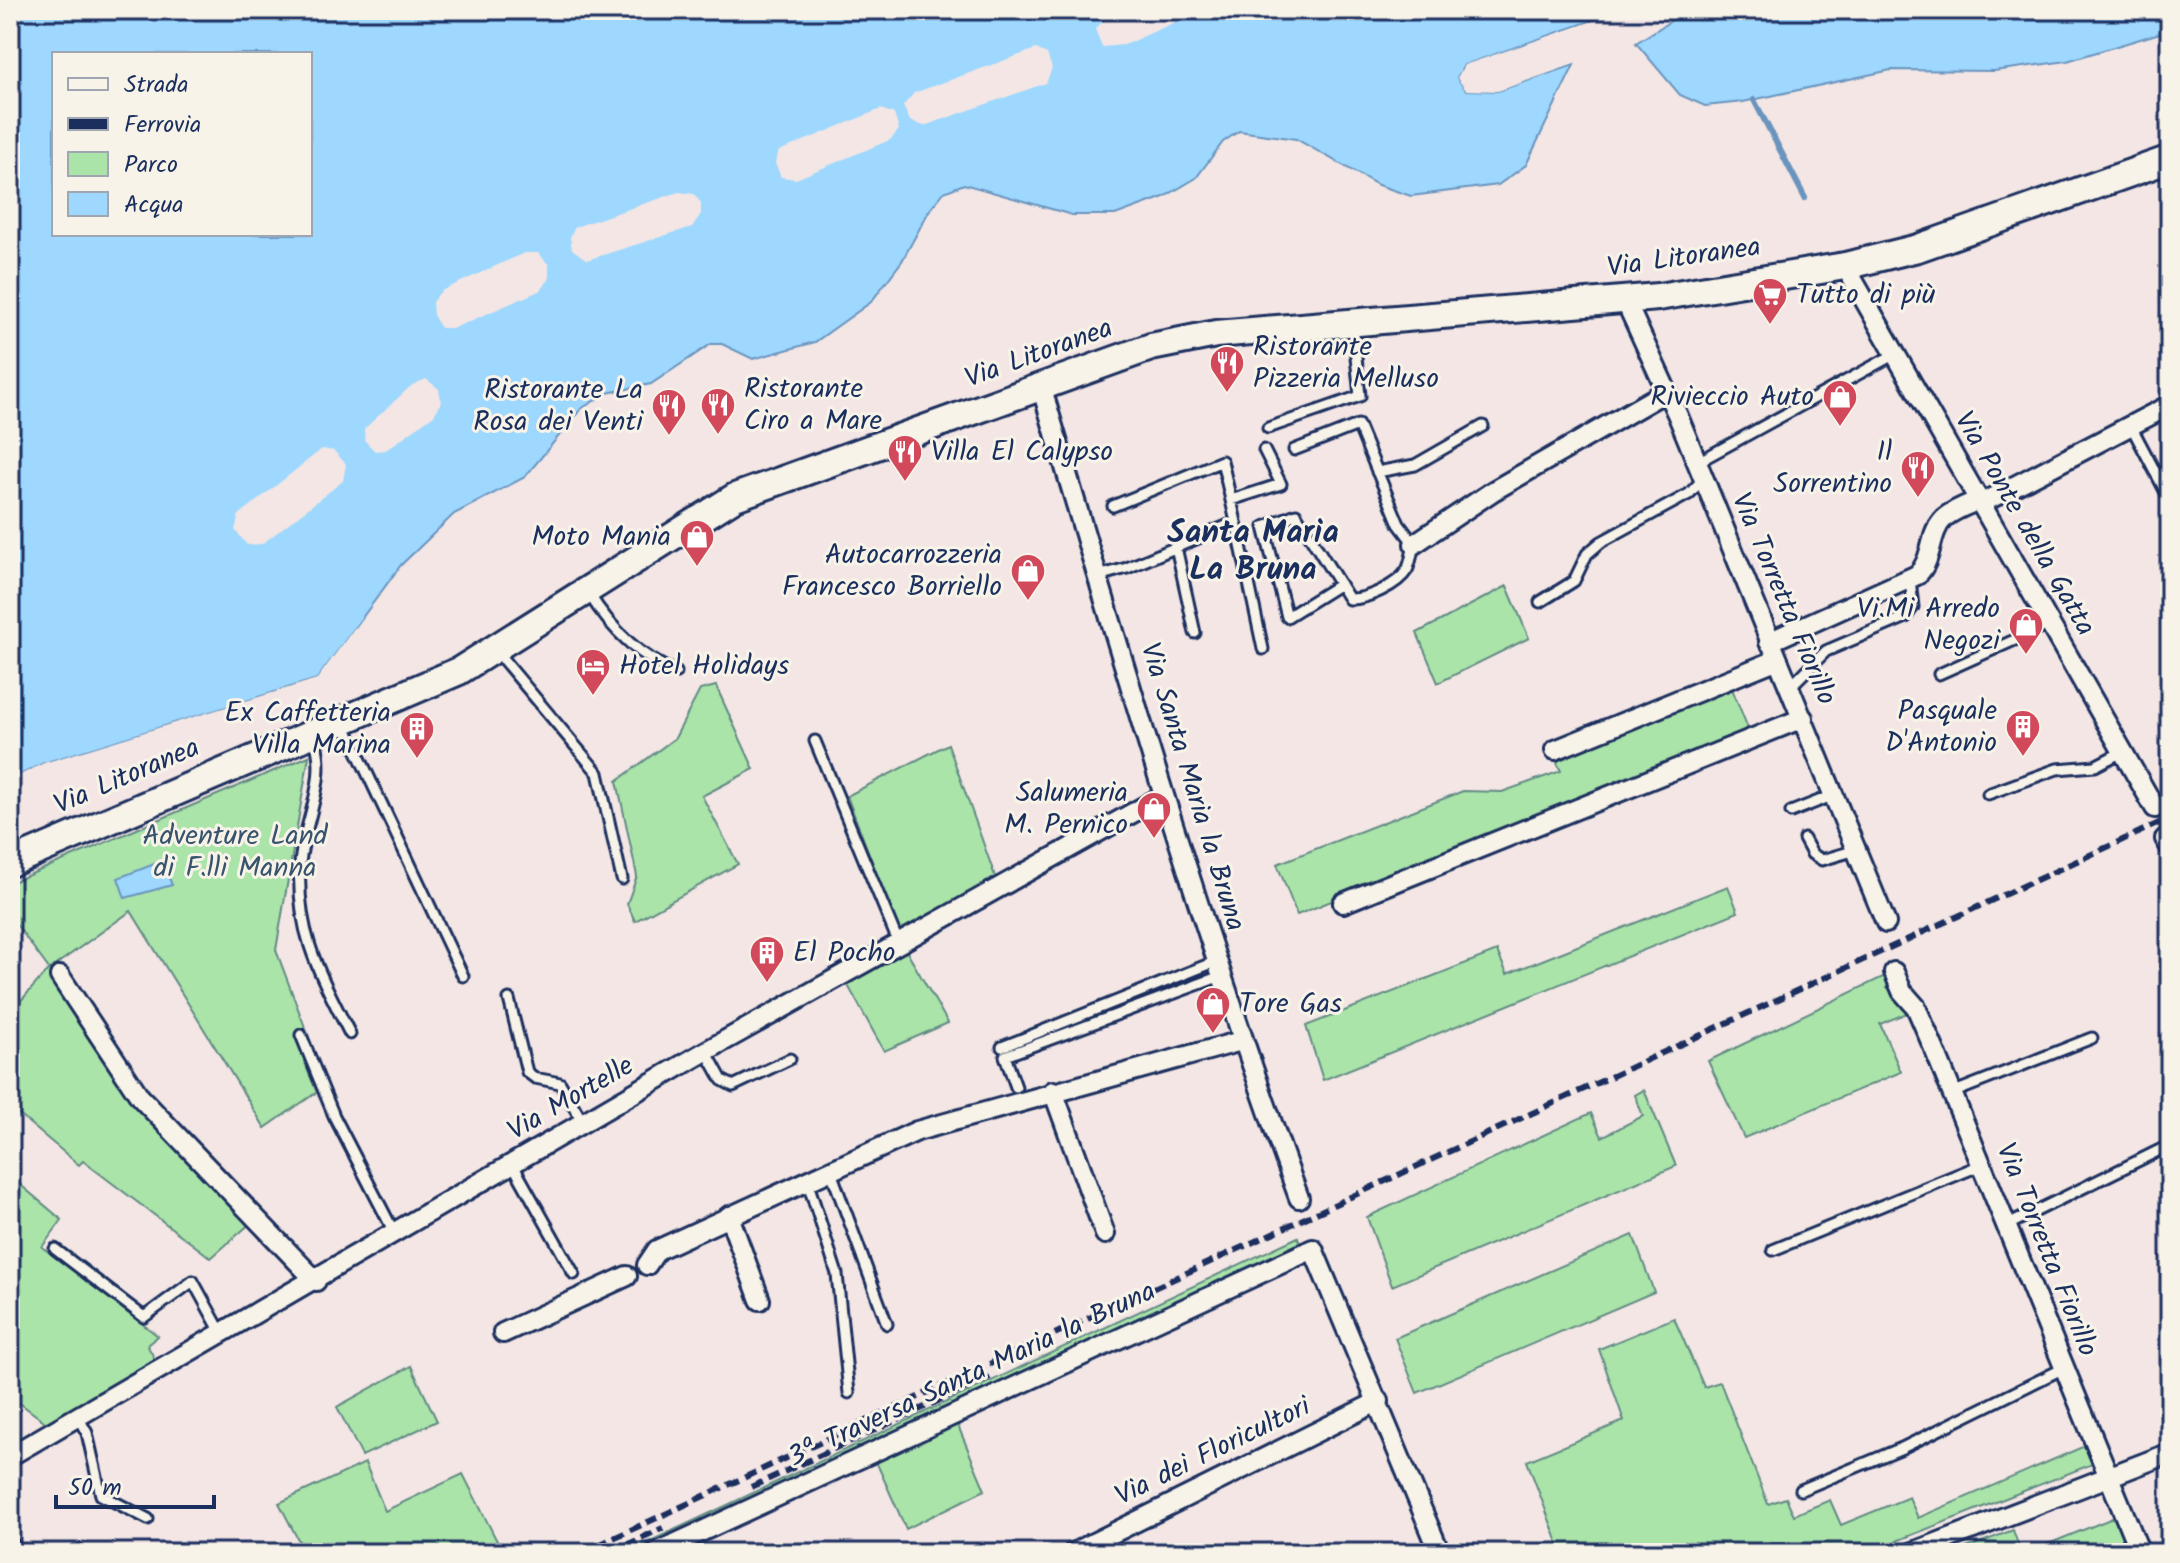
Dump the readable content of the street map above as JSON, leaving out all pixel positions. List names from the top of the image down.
{
  "streets": {
    "street": [
      "Via Litoranea",
      "Via Ponte della Gatta",
      "Via Torretta Fiorillo",
      "Via Santa Maria la Bruna",
      "Via Mortelle",
      "3ª Traversa Santa Maria la Bruna",
      "Via dei Floricultori"
    ]
  },
  "crossings": [
    ["Via Litoranea", "Via Ponte della Gatta"],
    ["Via Litoranea", "Via Torretta Fiorillo"],
    ["Via Litoranea", "Via Santa Maria la Bruna"],
    ["Via Santa Maria la Bruna", "Via Mortelle"],
    ["3ª Traversa Santa Maria la Bruna", "Via dei Floricultori"]
  ],
  "districts": ["Santa Maria La Bruna"],
  "parks": ["Adventure Land di F.lli Manna"],
  "places": {
    "supermarket": ["Tutto di più"],
    "restaurant": [
      "Ristorante Pizzeria Melluso",
      "Ristorante Ciro a Mare",
      "Ristorante La Rosa dei Venti",
      "Villa El Calypso",
      "Il Sorrentino"
    ],
    "shop": [
      "Rivieccio Auto",
      "Moto Mania",
      "Autocarrozzeria Francesco Borriello",
      "Vi.Mi Arredo Negozi",
      "Salumeria M. Pernico",
      "Tore Gas"
    ],
    "hotel": ["Hotel Holidays"],
    "building": ["Pasquale D'Antonio", "Ex Caffetteria Villa Marina", "El Pocho"]
  },
  "legend": [
    "Strada",
    "Ferrovia",
    "Parco",
    "Acqua"
  ],
  "scale_bar": "50 m"
}
